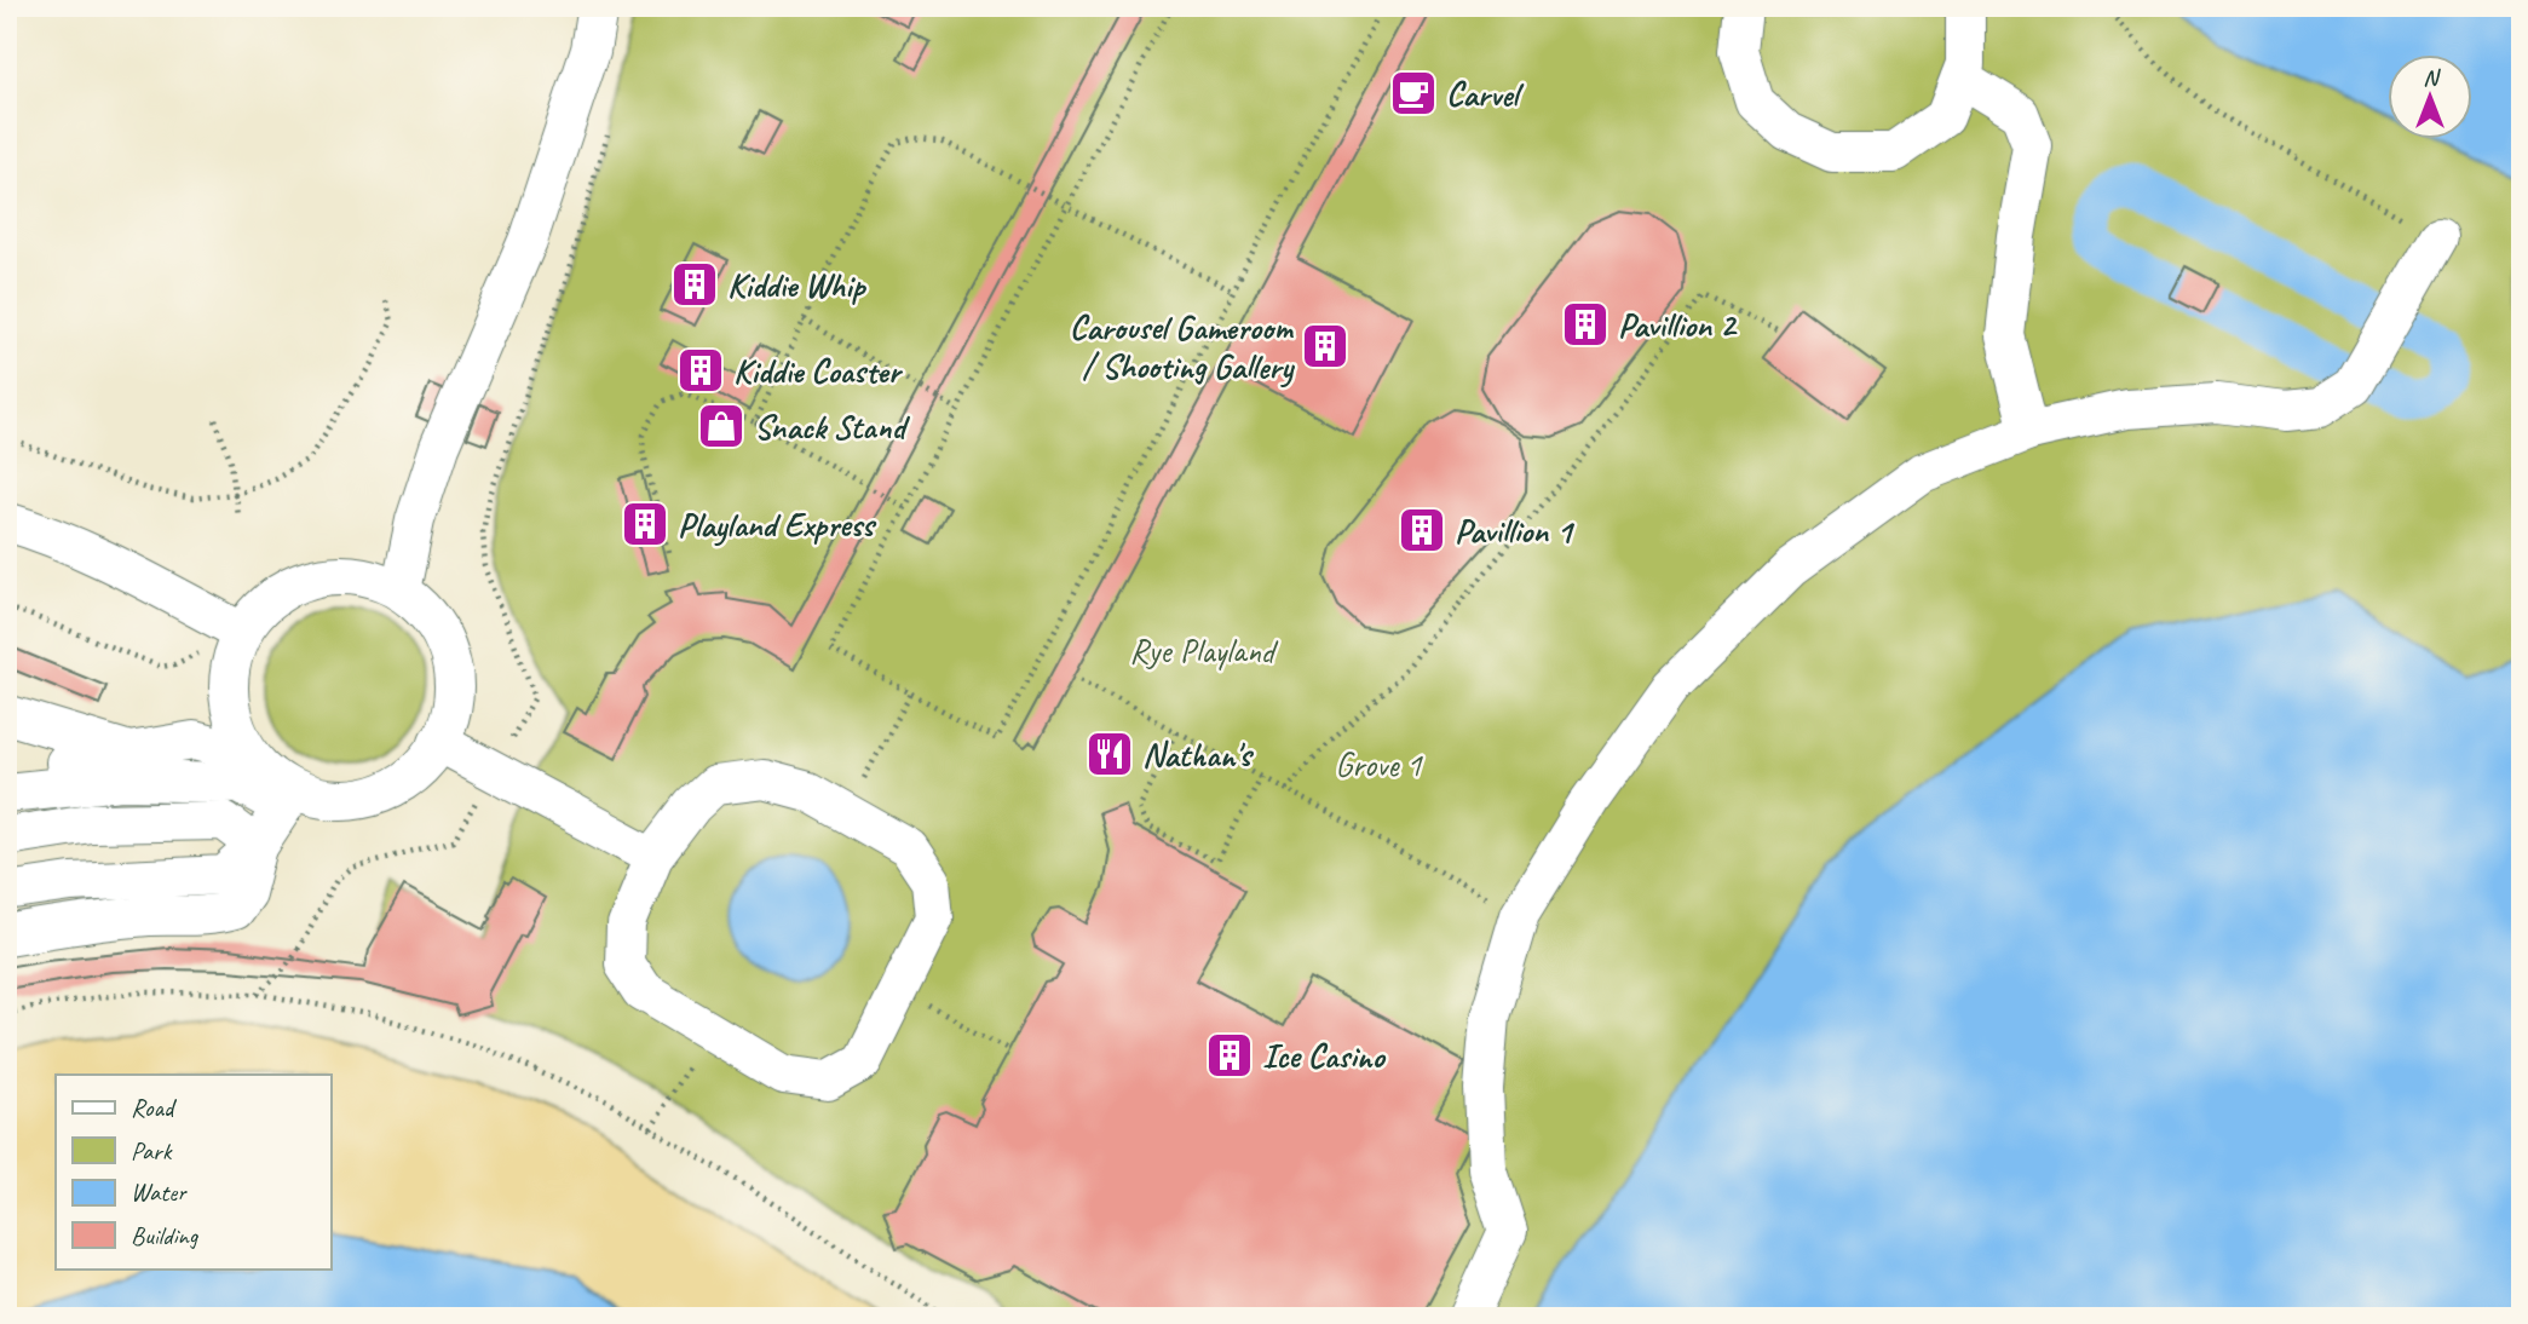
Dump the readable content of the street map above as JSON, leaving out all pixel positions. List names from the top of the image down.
{
  "parks": ["Rye Playland", "Grove 1"],
  "places": {
    "cafe": ["Carvel"],
    "building": [
      "Kiddie Whip",
      "Pavillion 2",
      "Carousel Gameroom / Shooting Gallery",
      "Kiddie Coaster",
      "Playland Express",
      "Pavillion 1",
      "Ice Casino"
    ],
    "shop": ["Snack Stand"],
    "restaurant": ["Nathan's"]
  },
  "legend": [
    "Road",
    "Park",
    "Water",
    "Building"
  ],
  "north": "top"
}
